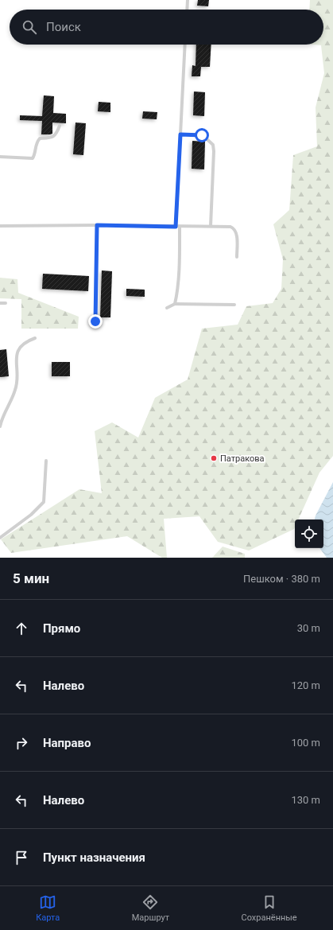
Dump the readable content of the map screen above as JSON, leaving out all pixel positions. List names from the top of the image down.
{
  "places": ["Патракова"],
  "page": {
    "search": "Поиск",
    "heading": ["5 мин", "Пешком · 380 m"],
    "list": [
      ["Прямо", "30 m"],
      ["Налево", "120 m"],
      ["Направо", "100 m"],
      ["Налево", "130 m"],
      "Пункт назначения"
    ],
    "nav": ["Карта", "Маршрут", "Сохранённые"]
  }
}
